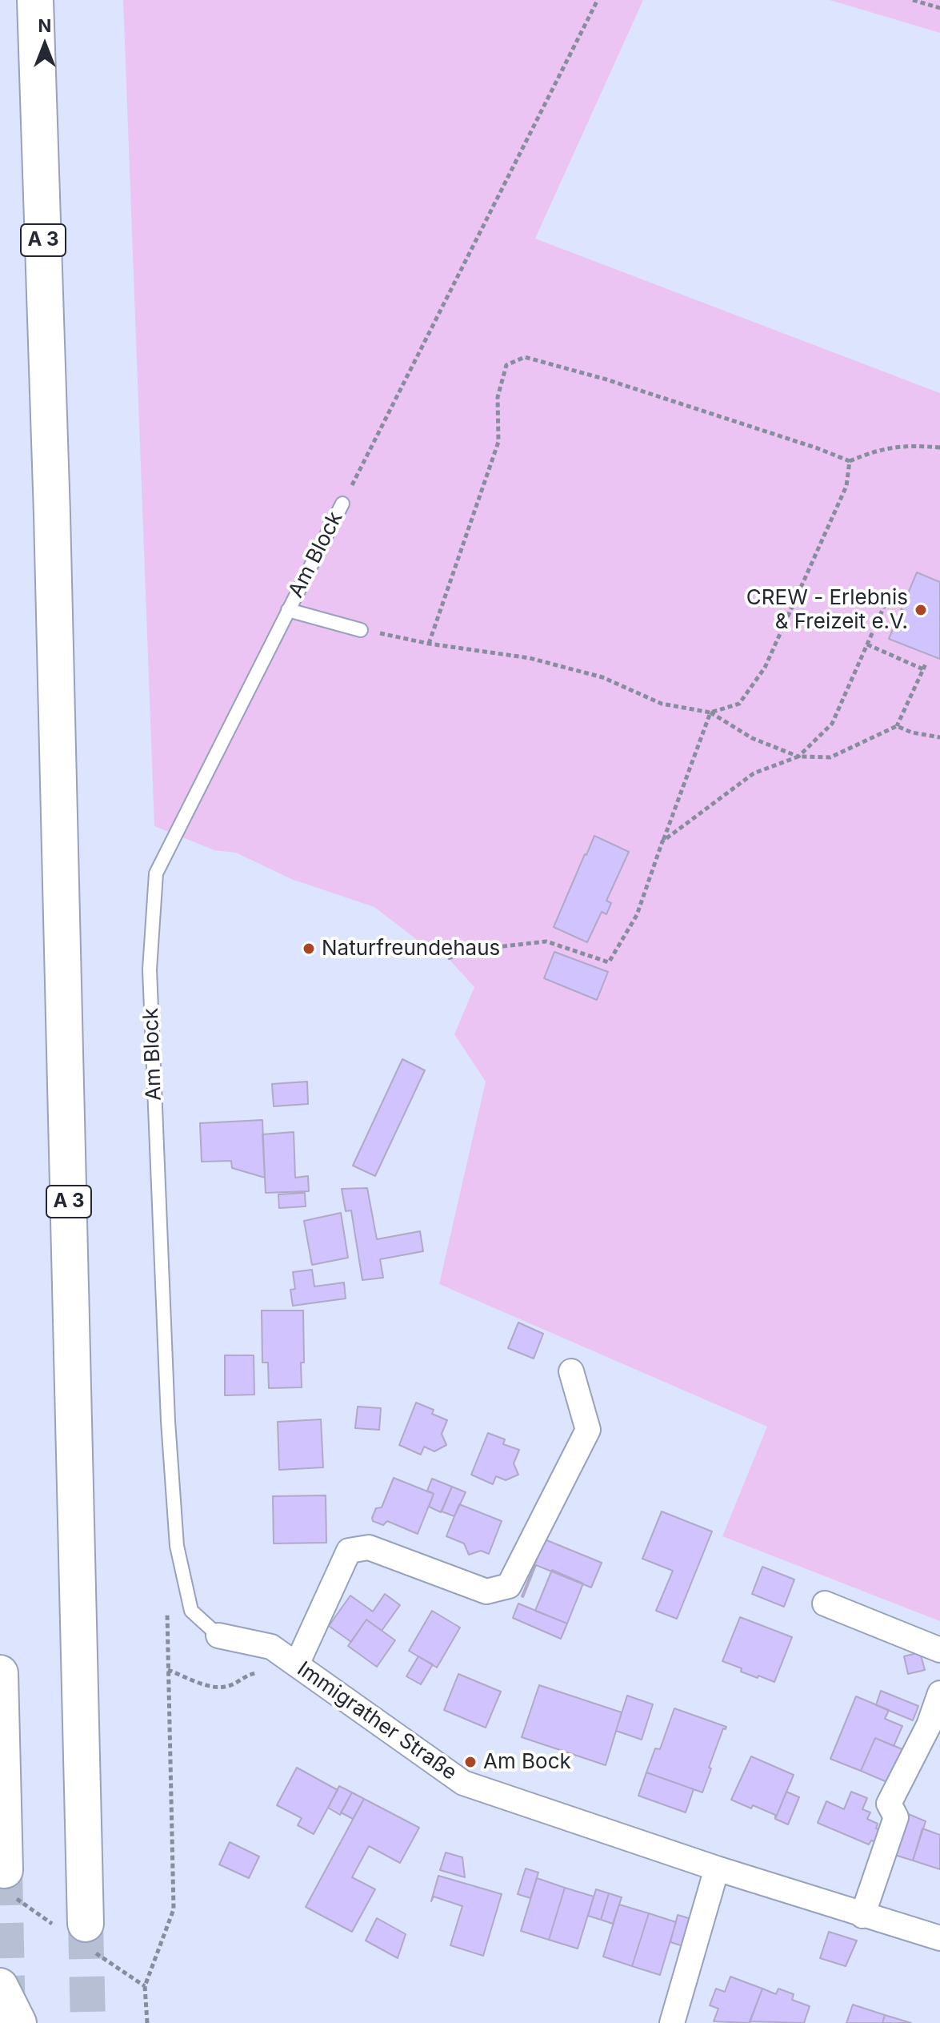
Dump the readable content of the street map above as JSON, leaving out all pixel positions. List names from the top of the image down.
{
  "streets": {
    "main road": ["A 3"],
    "street": ["Immigrather Straße"],
    "lane": ["Am Block"]
  },
  "crossings": [
    ["Am Block", "Immigrather Straße"]
  ],
  "places": ["CREW - Erlebnis & Freizeit e.V.", "Naturfreundehaus", "Am Bock"],
  "north": "top"
}
